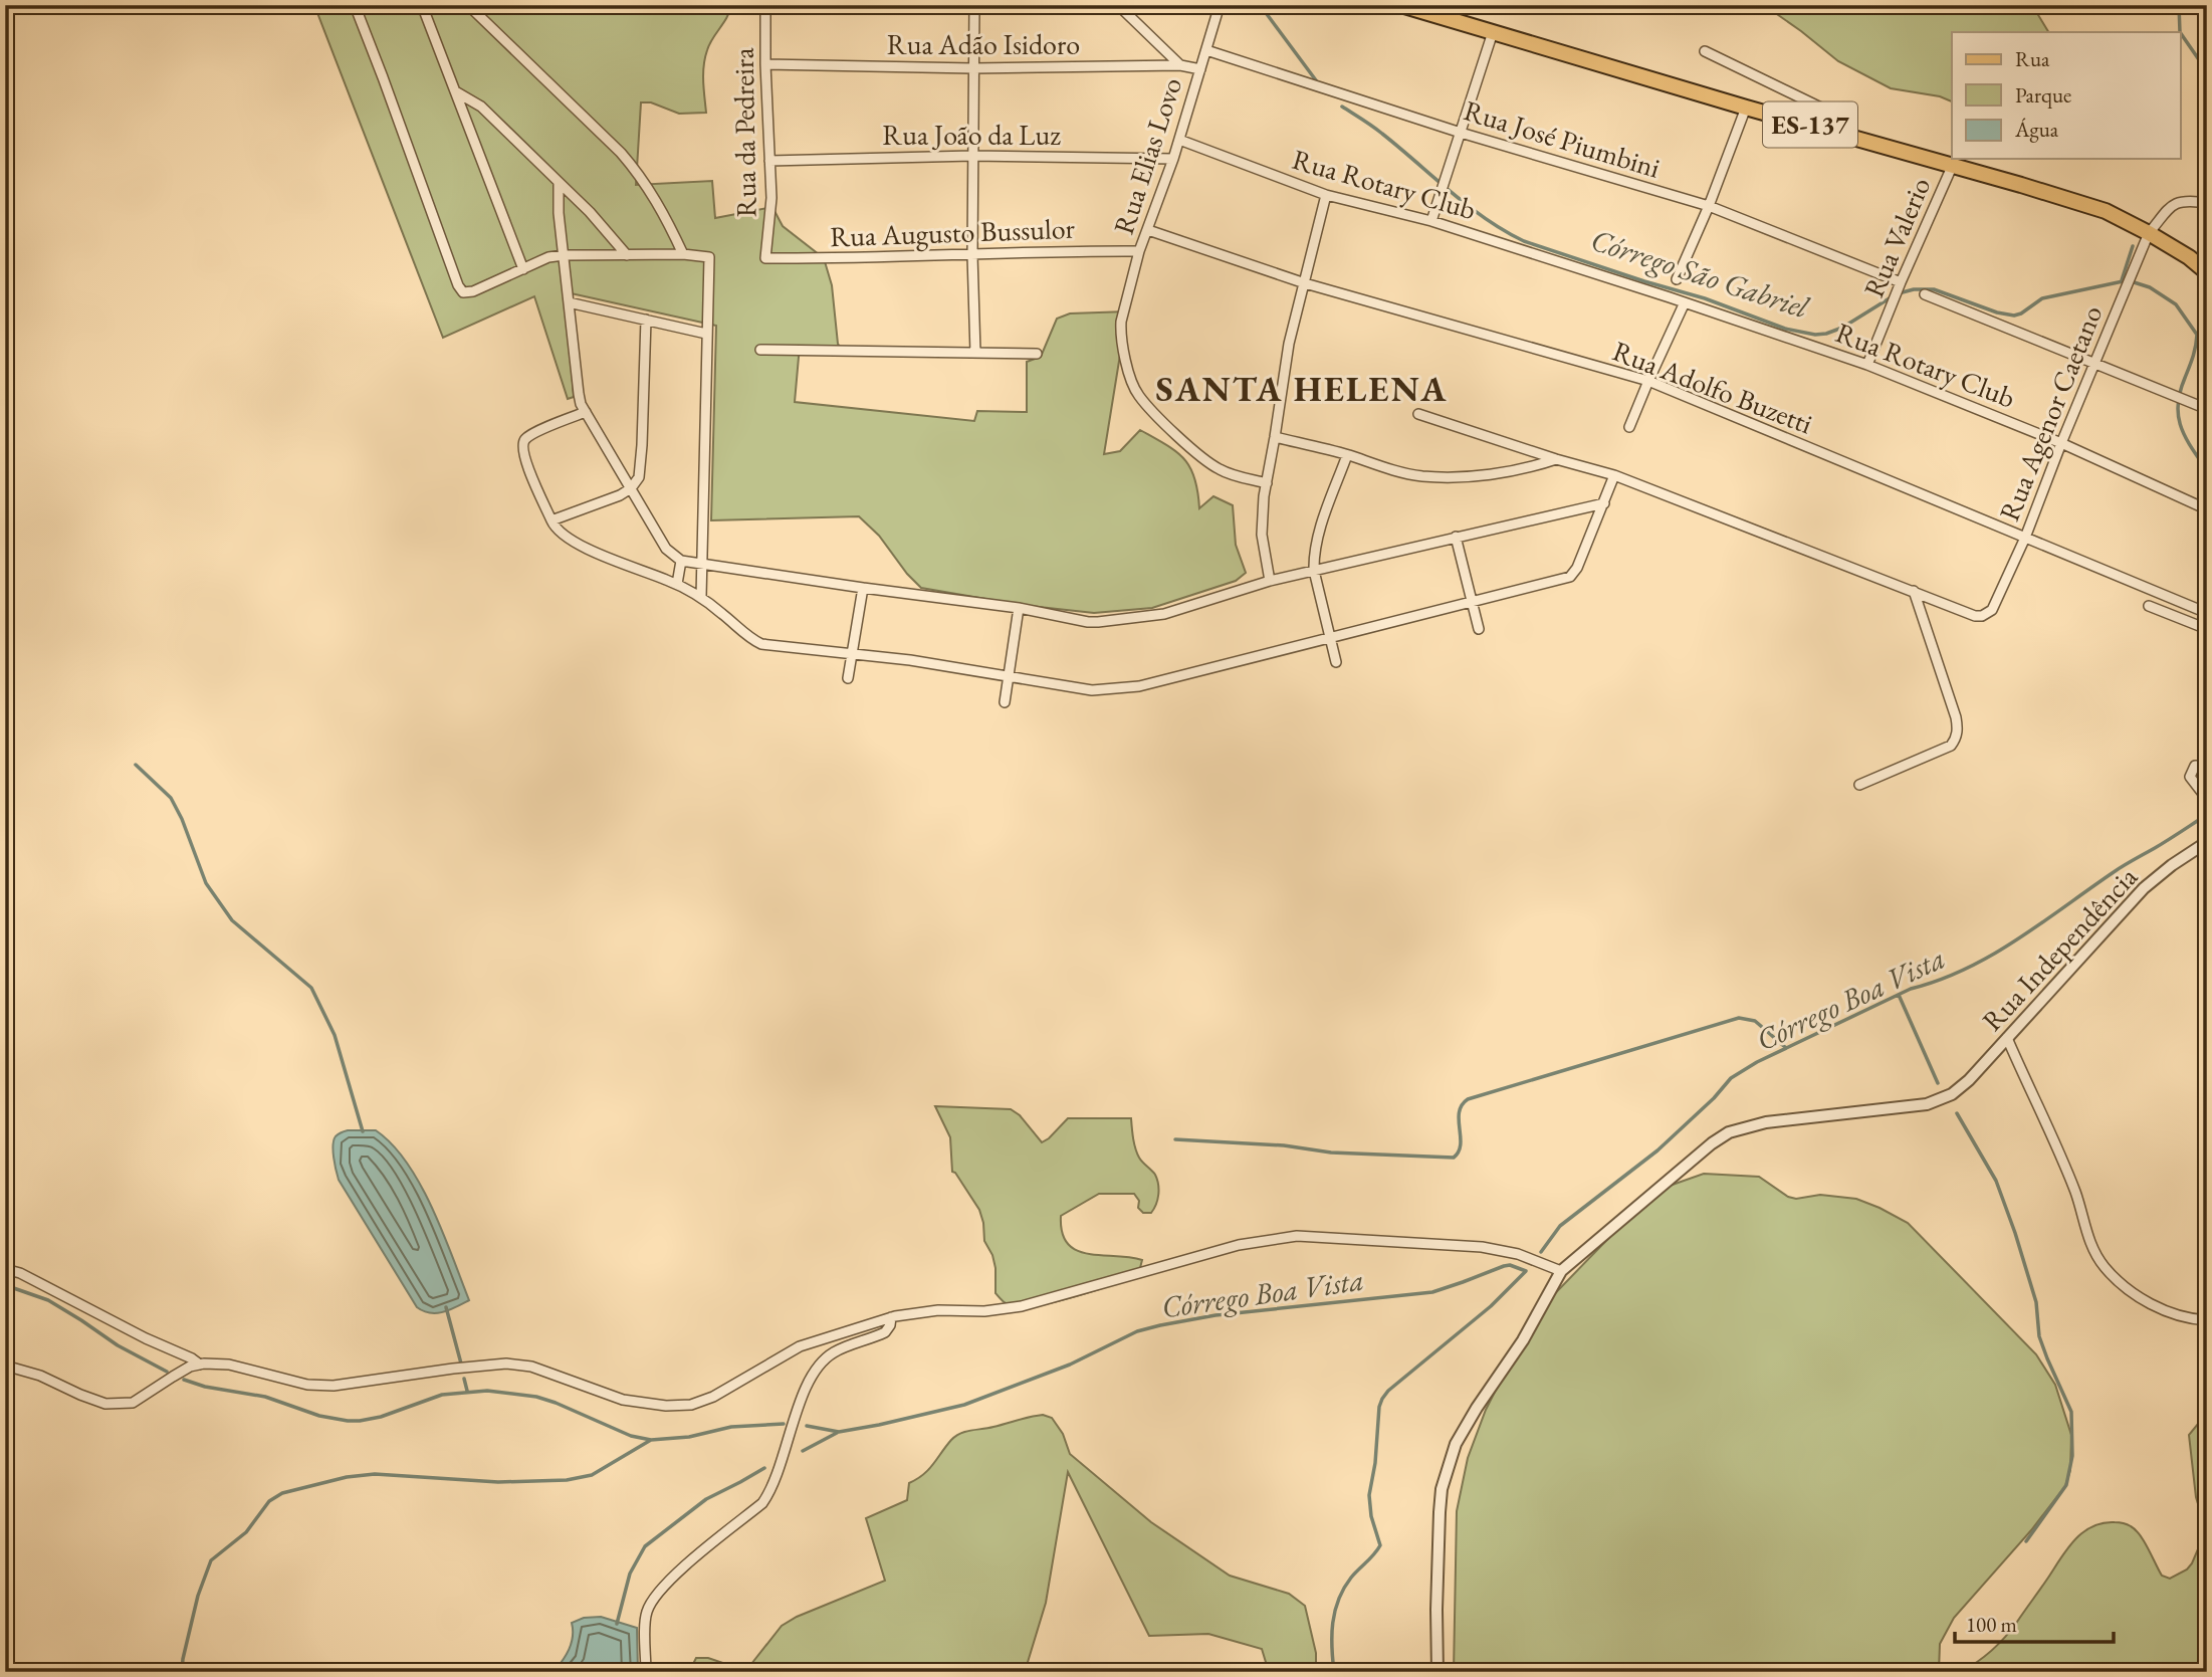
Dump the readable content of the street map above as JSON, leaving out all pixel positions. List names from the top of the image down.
{
  "streets": {
    "main road": ["ES-137"],
    "street": [
      "Rua Adão Isidoro",
      "Rua da Pedreira",
      "Rua João da Luz",
      "Rua José Piumbini",
      "Rua Elias Lovo",
      "Rua Rotary Club",
      "Rua Augusto Bussulor",
      "Rua Valerio",
      "Rua Adolfo Buzetti",
      "Rua Agenor Caetano",
      "Rua Independência"
    ]
  },
  "crossings": [
    ["Rua Adão Isidoro", "Rua da Pedreira"],
    ["Rua Adão Isidoro", "Rua Elias Lovo"],
    ["ES-137", "Rua Valerio"],
    ["ES-137", "Rua Agenor Caetano"],
    ["Rua da Pedreira", "Rua João da Luz"],
    ["Rua da Pedreira", "Rua Augusto Bussulor"],
    ["Rua João da Luz", "Rua Elias Lovo"],
    ["Rua José Piumbini", "Rua Elias Lovo"],
    ["Rua José Piumbini", "Rua Valerio"],
    ["Rua Elias Lovo", "Rua Rotary Club"],
    ["Rua Elias Lovo", "Rua Augusto Bussulor"],
    ["Rua Elias Lovo", "Rua Adolfo Buzetti"],
    ["Rua Rotary Club", "Rua Valerio"],
    ["Rua Rotary Club", "Rua Agenor Caetano"],
    ["Rua Adolfo Buzetti", "Rua Agenor Caetano"]
  ],
  "districts": ["SANTA HELENA"],
  "water": ["Córrego São Gabriel", "Córrego Boa Vista"],
  "legend": ["Rua", "Parque", "Água"],
  "scale_bar": "100 m"
}
